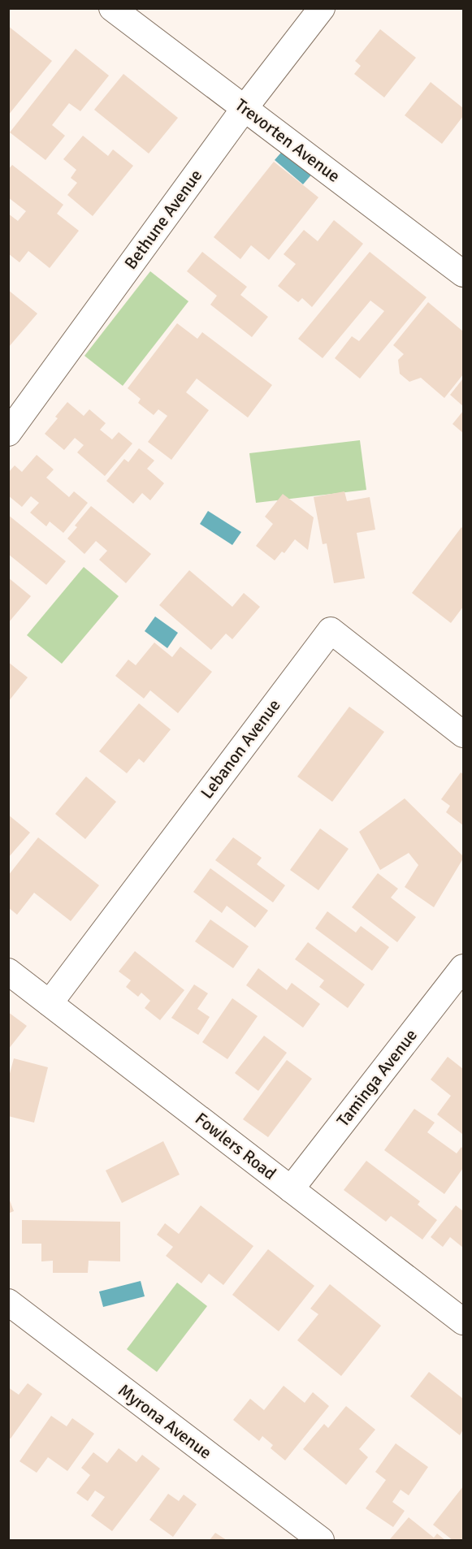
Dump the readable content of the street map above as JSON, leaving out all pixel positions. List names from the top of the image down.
{
  "streets": {
    "street": [
      "Trevorten Avenue",
      "Bethune Avenue",
      "Lebanon Avenue",
      "Taminga Avenue",
      "Fowlers Road",
      "Myrona Avenue"
    ]
  },
  "crossings": [
    ["Trevorten Avenue", "Bethune Avenue"],
    ["Lebanon Avenue", "Fowlers Road"],
    ["Taminga Avenue", "Fowlers Road"]
  ]
}
